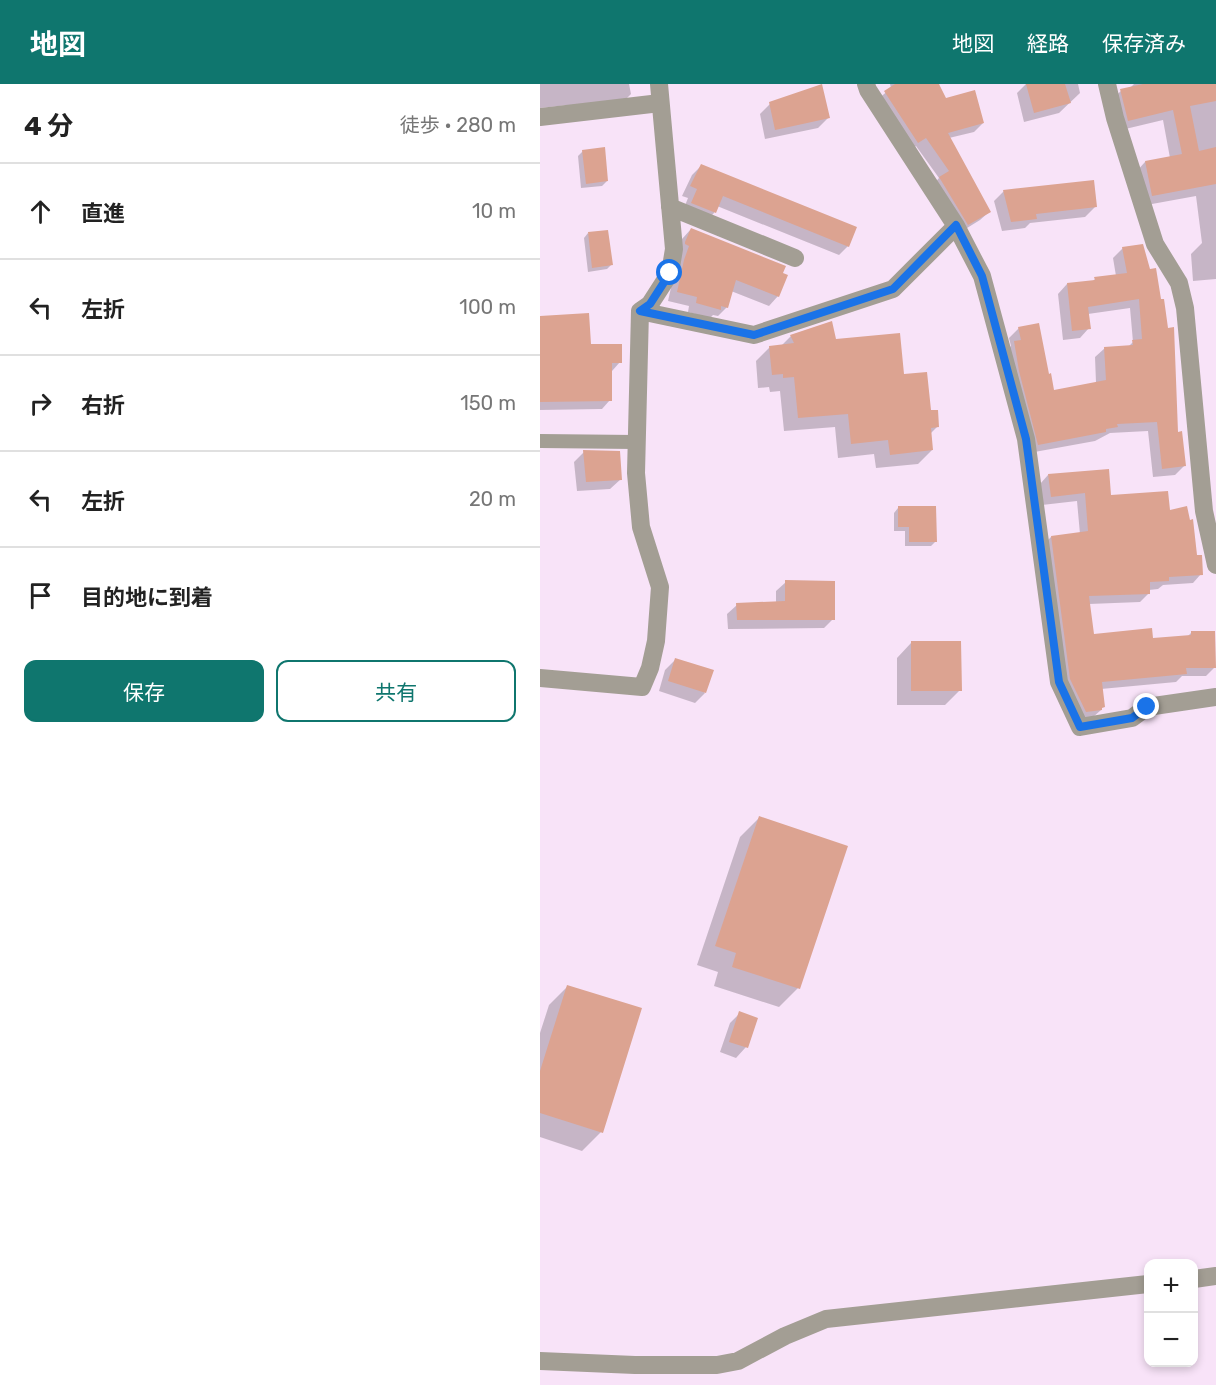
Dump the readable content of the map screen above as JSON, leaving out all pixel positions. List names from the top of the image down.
{
  "page": {
    "header": "地図",
    "nav": ["地図", "経路", "保存済み"],
    "heading": ["4 分", "徒歩 · 280 m"],
    "list": [
      ["直進", "10 m"],
      ["左折", "100 m"],
      ["右折", "150 m"],
      ["左折", "20 m"],
      "目的地に到着"
    ],
    "buttons": ["保存", "共有"],
    "map_buttons": ["+", "−"]
  }
}
